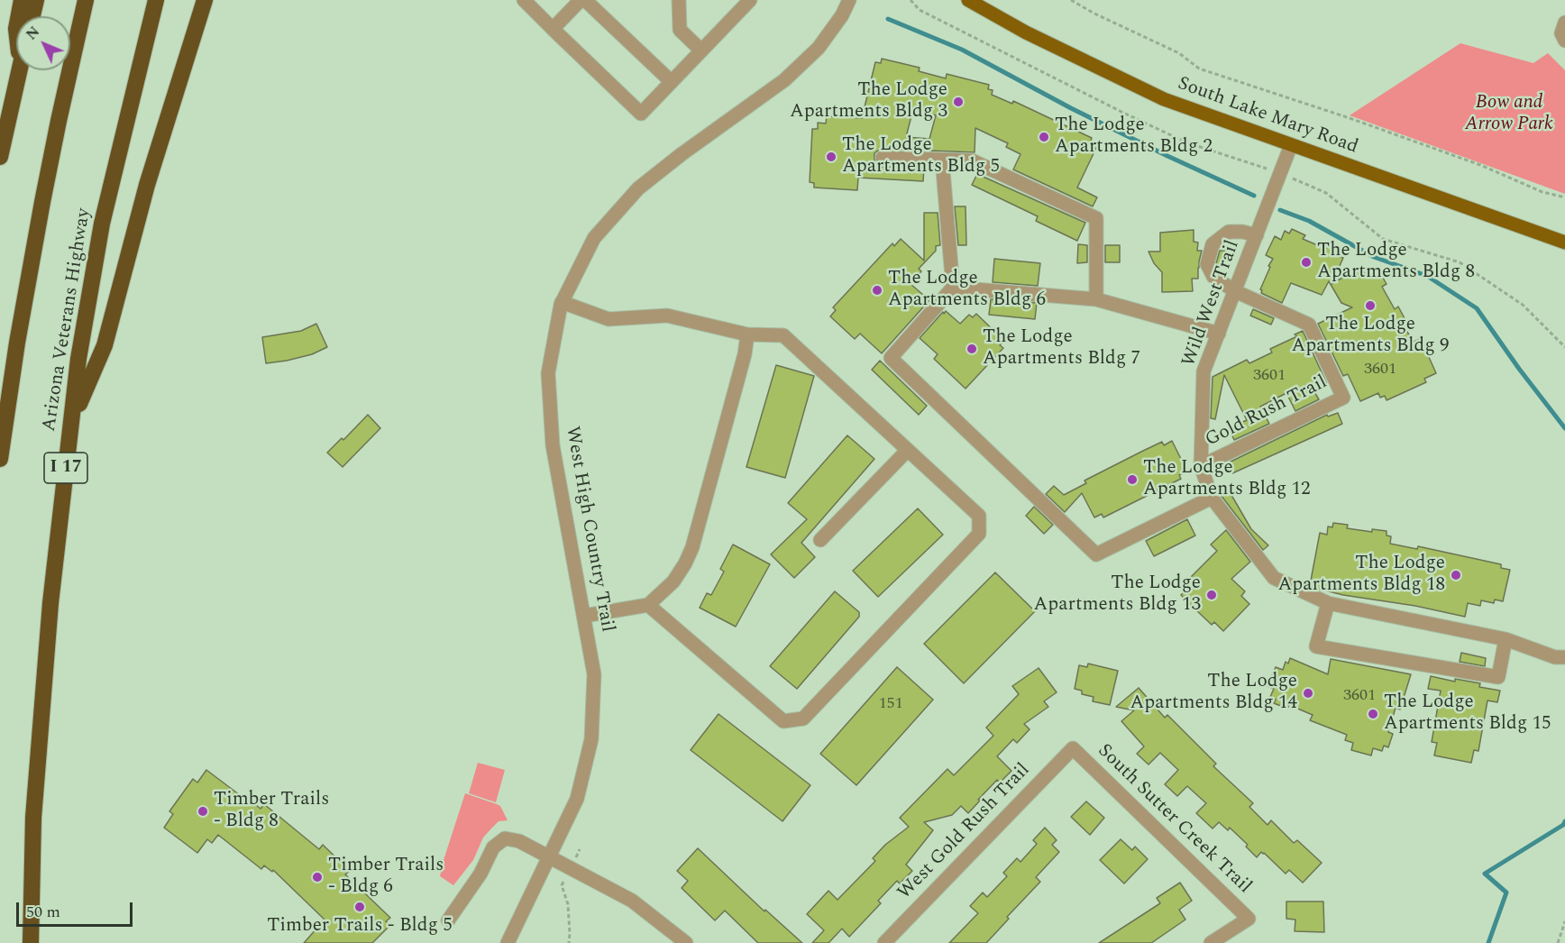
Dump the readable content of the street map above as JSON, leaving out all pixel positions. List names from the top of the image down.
{
  "streets": {
    "highway": ["Arizona Veterans Highway", "I 17"],
    "main road": ["South Lake Mary Road"],
    "street": [
      "Wild West Trail",
      "Gold Rush Trail",
      "West High Country Trail",
      "South Sutter Creek Trail",
      "West Gold Rush Trail"
    ]
  },
  "crossings": [
    ["South Lake Mary Road", "Wild West Trail"],
    ["Wild West Trail", "Gold Rush Trail"],
    ["South Sutter Creek Trail", "West Gold Rush Trail"]
  ],
  "parks": ["Bow and Arrow Park"],
  "places": [
    "The Lodge Apartments Bldg 3",
    "The Lodge Apartments Bldg 2",
    "The Lodge Apartments Bldg 5",
    "The Lodge Apartments Bldg 8",
    "The Lodge Apartments Bldg 6",
    "The Lodge Apartments Bldg 9",
    "The Lodge Apartments Bldg 7",
    "The Lodge Apartments Bldg 12",
    "The Lodge Apartments Bldg 18",
    "The Lodge Apartments Bldg 13",
    "The Lodge Apartments Bldg 14",
    "The Lodge Apartments Bldg 15",
    "Timber Trails - Bldg 8",
    "Timber Trails - Bldg 6",
    "Timber Trails - Bldg 5"
  ],
  "house_numbers": [
    "3601",
    "3601",
    "3601",
    "151"
  ],
  "scale_bar": "50 m",
  "north": "top left"
}
